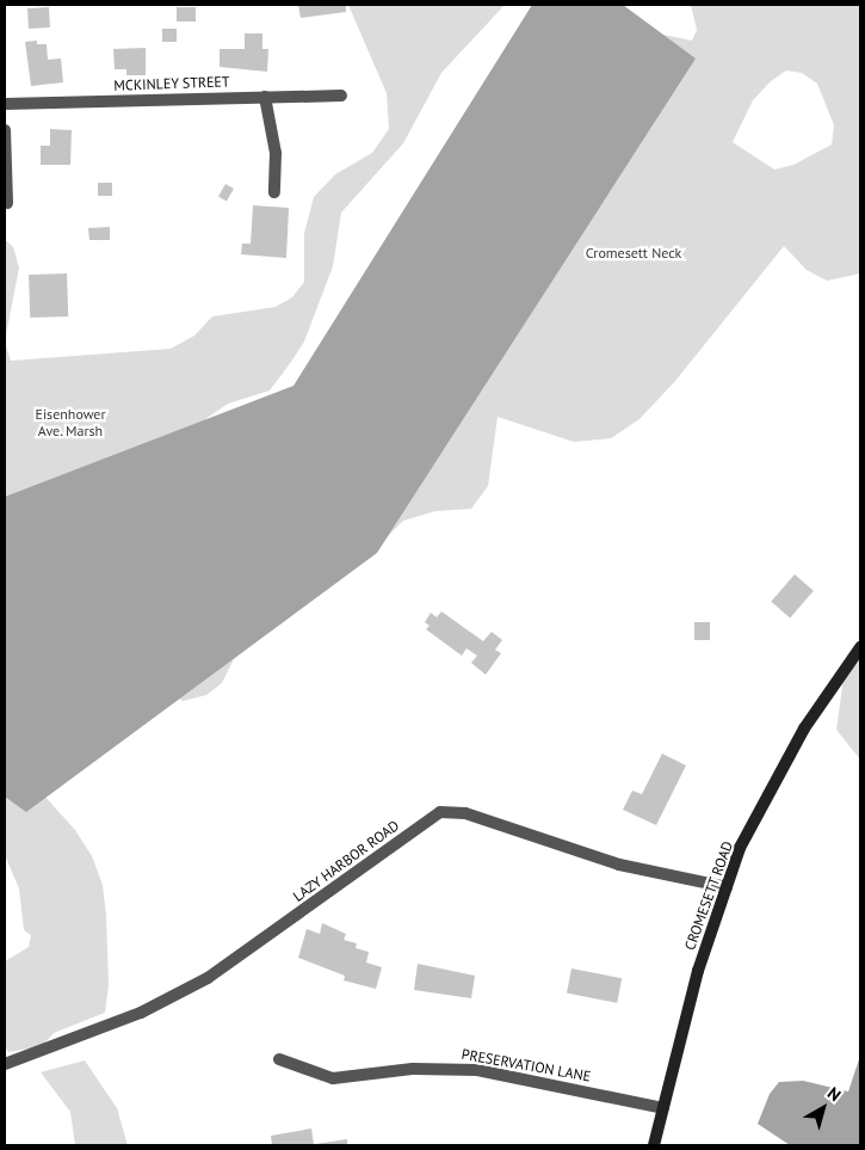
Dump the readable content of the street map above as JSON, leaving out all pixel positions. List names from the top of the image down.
{
  "streets": {
    "street": [
      "MCKINLEY STREET",
      "LAZY HARBOR ROAD",
      "CROMESETT ROAD",
      "PRESERVATION LANE"
    ]
  },
  "crossings": [
    ["LAZY HARBOR ROAD", "CROMESETT ROAD"],
    ["CROMESETT ROAD", "PRESERVATION LANE"]
  ],
  "parks": ["Cromesett Neck", "Eisenhower Ave. Marsh"],
  "north": "top right"
}
